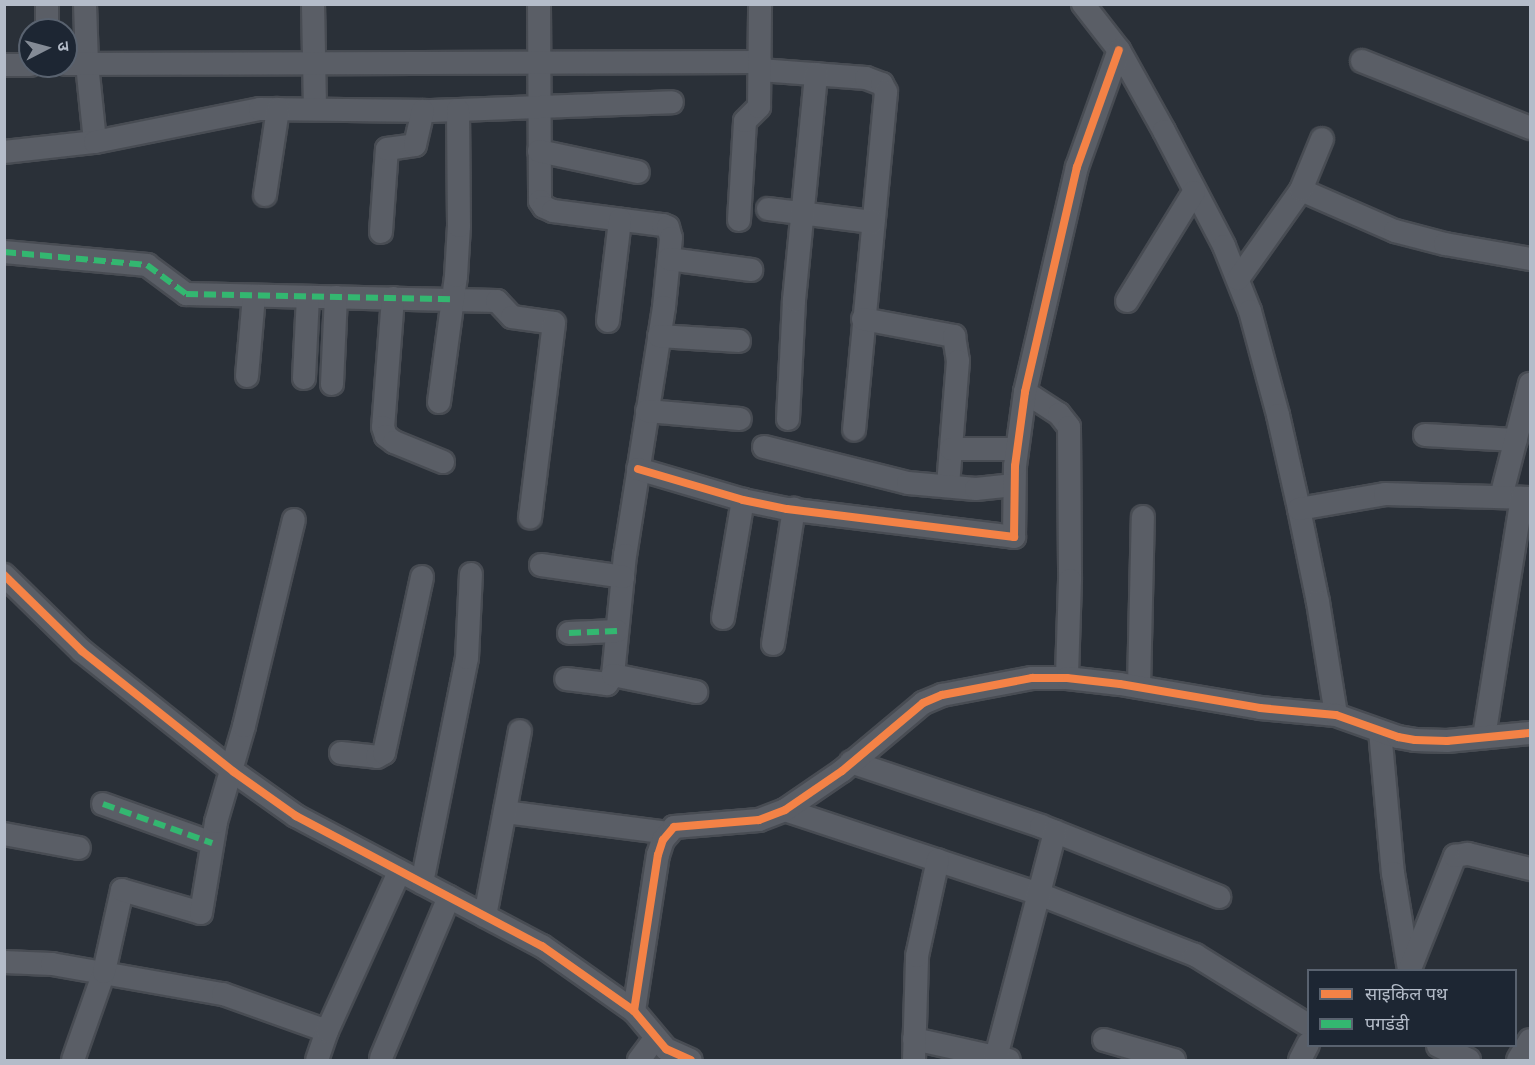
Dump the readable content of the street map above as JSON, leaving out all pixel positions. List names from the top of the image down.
{
  "legend": ["साइकिल पथ", "पगडंडी"],
  "north": "right"
}
